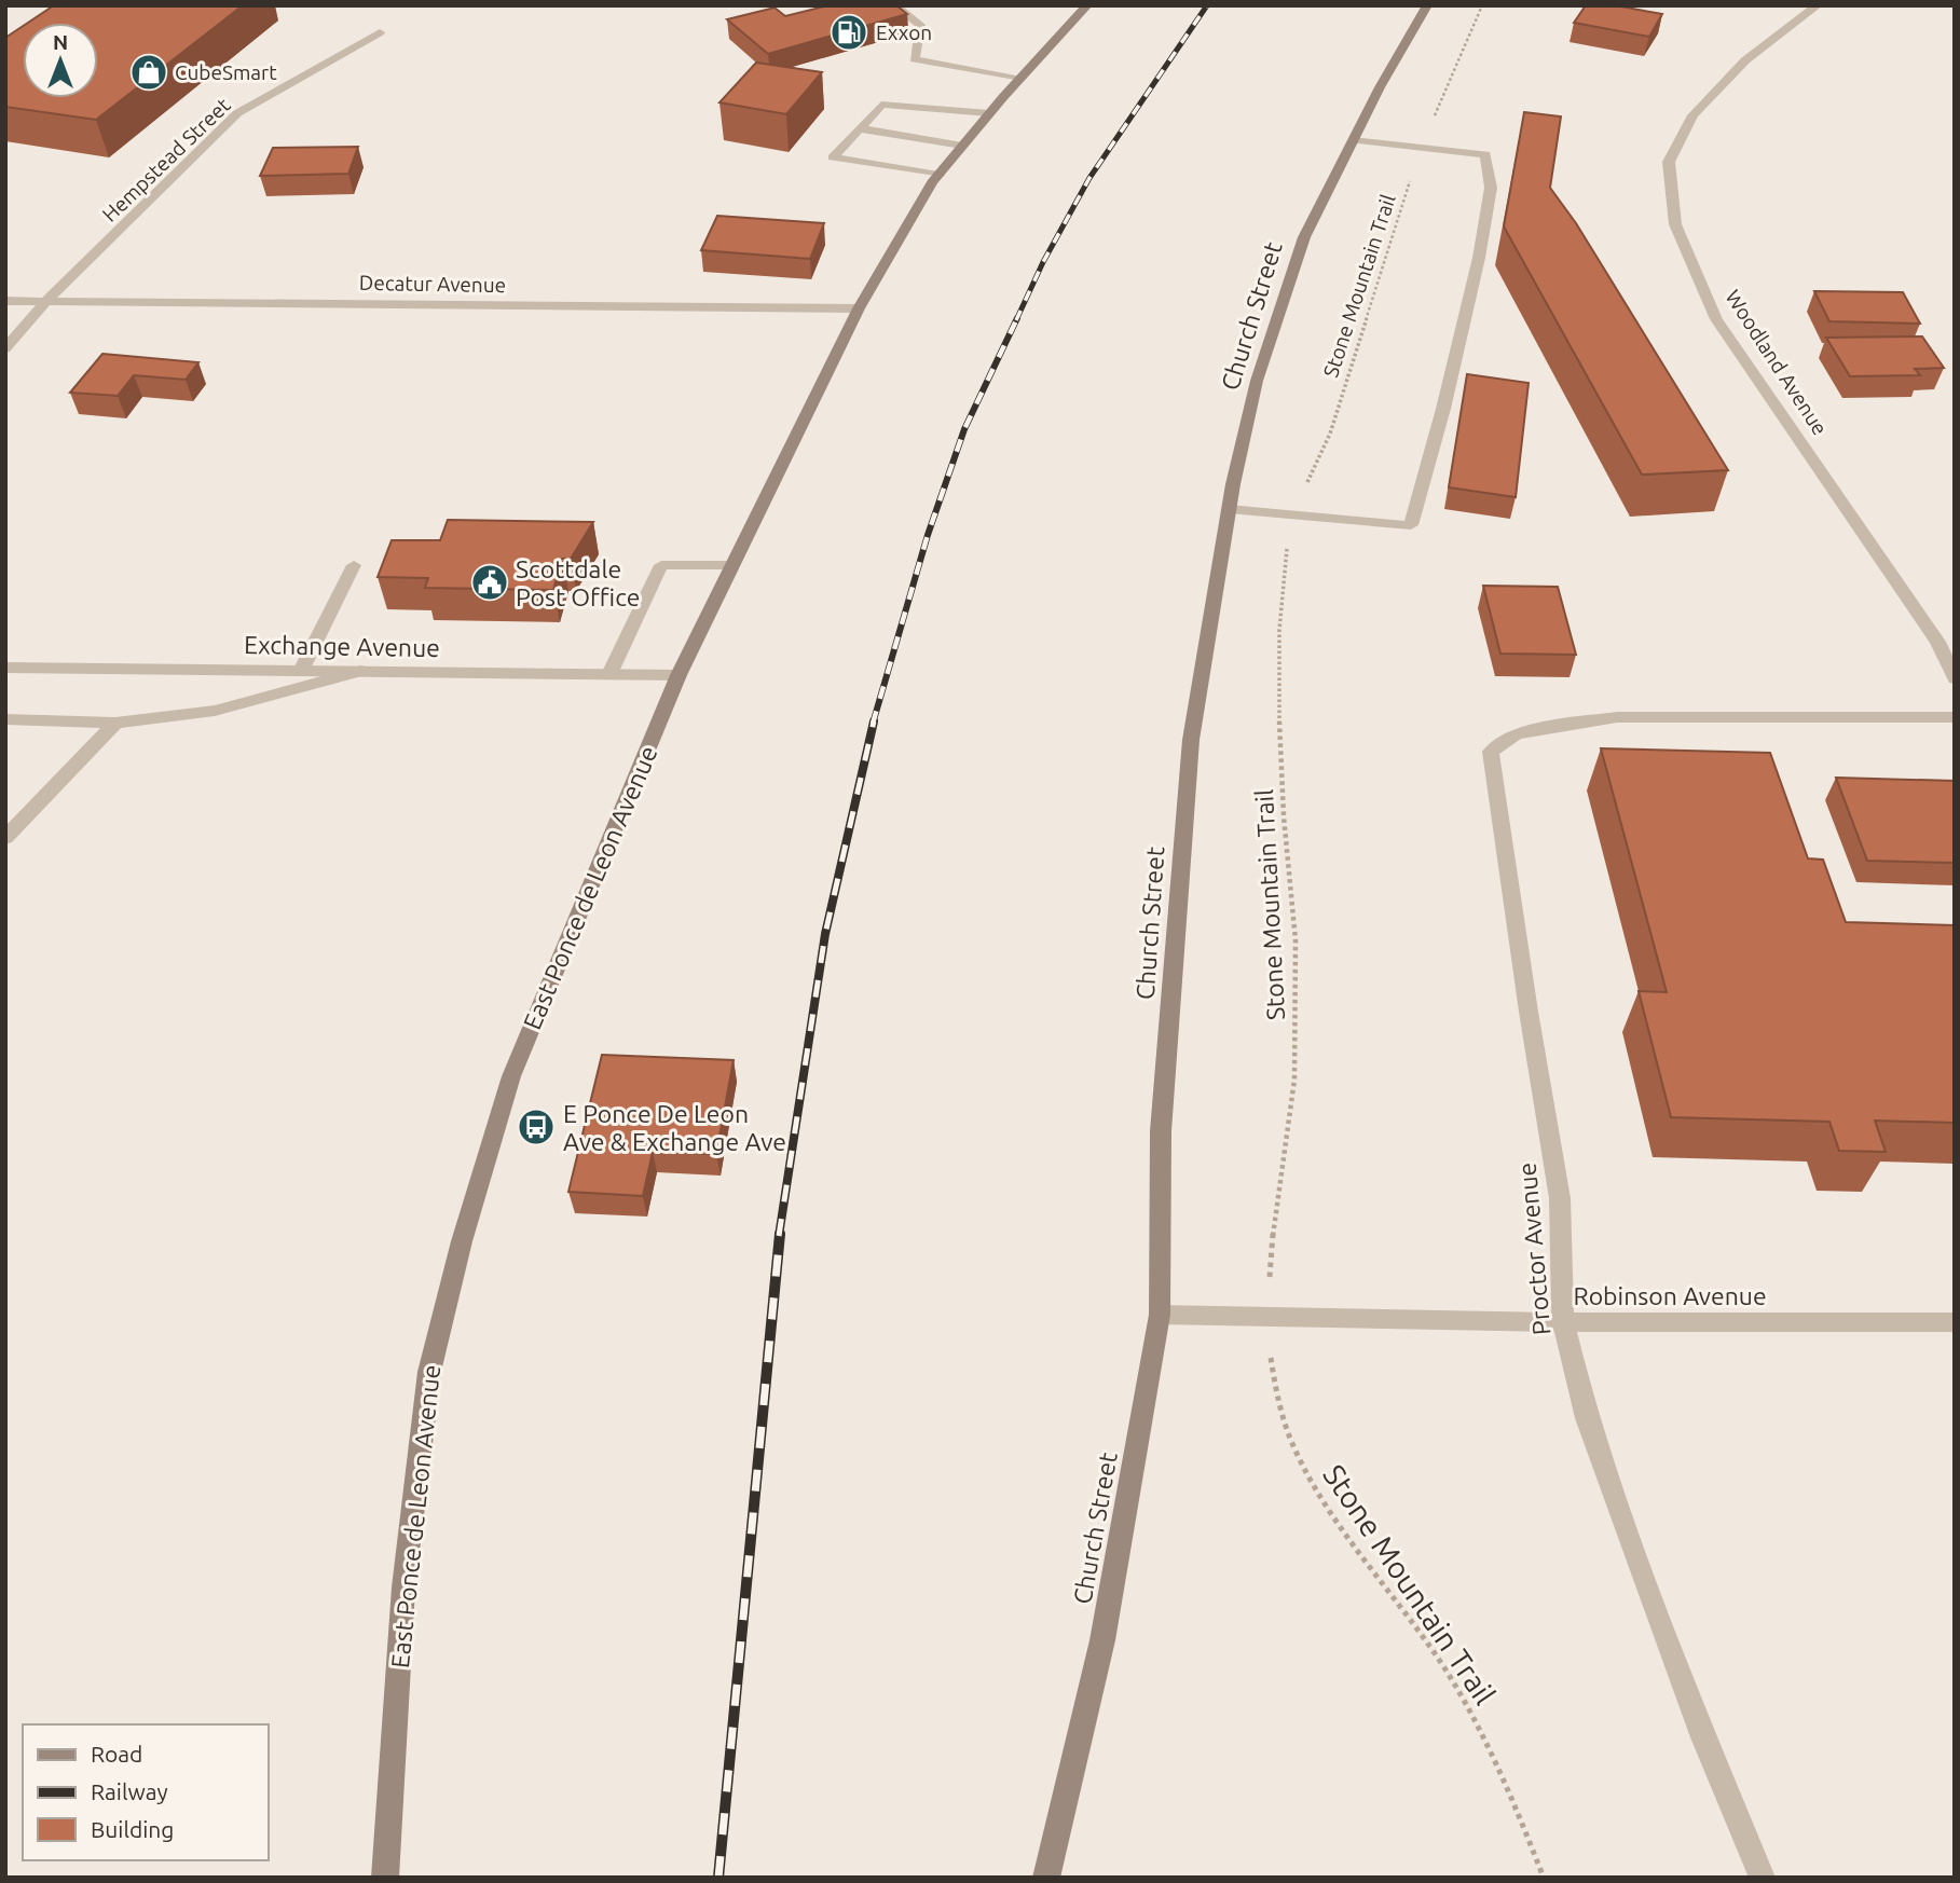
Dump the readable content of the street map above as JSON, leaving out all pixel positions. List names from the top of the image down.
{
  "streets": {
    "main road": ["Church Street", "East Ponce de Leon Avenue"],
    "street": [
      "Hempstead Street",
      "Decatur Avenue",
      "Woodland Avenue",
      "Exchange Avenue",
      "Proctor Avenue",
      "Robinson Avenue"
    ],
    "path": ["Stone Mountain Trail"]
  },
  "crossings": [
    ["Hempstead Street", "Decatur Avenue"],
    ["Decatur Avenue", "East Ponce de Leon Avenue"],
    ["Church Street", "Robinson Avenue"],
    ["Exchange Avenue", "East Ponce de Leon Avenue"],
    ["Proctor Avenue", "Robinson Avenue"]
  ],
  "places": {
    "fuel station": ["Exxon"],
    "shop": ["CubeSmart"],
    "public building": ["Scottdale Post Office"],
    "bus stop": ["E Ponce De Leon Ave & Exchange Ave"]
  },
  "legend": ["Road", "Railway", "Building"],
  "north": "top"
}
